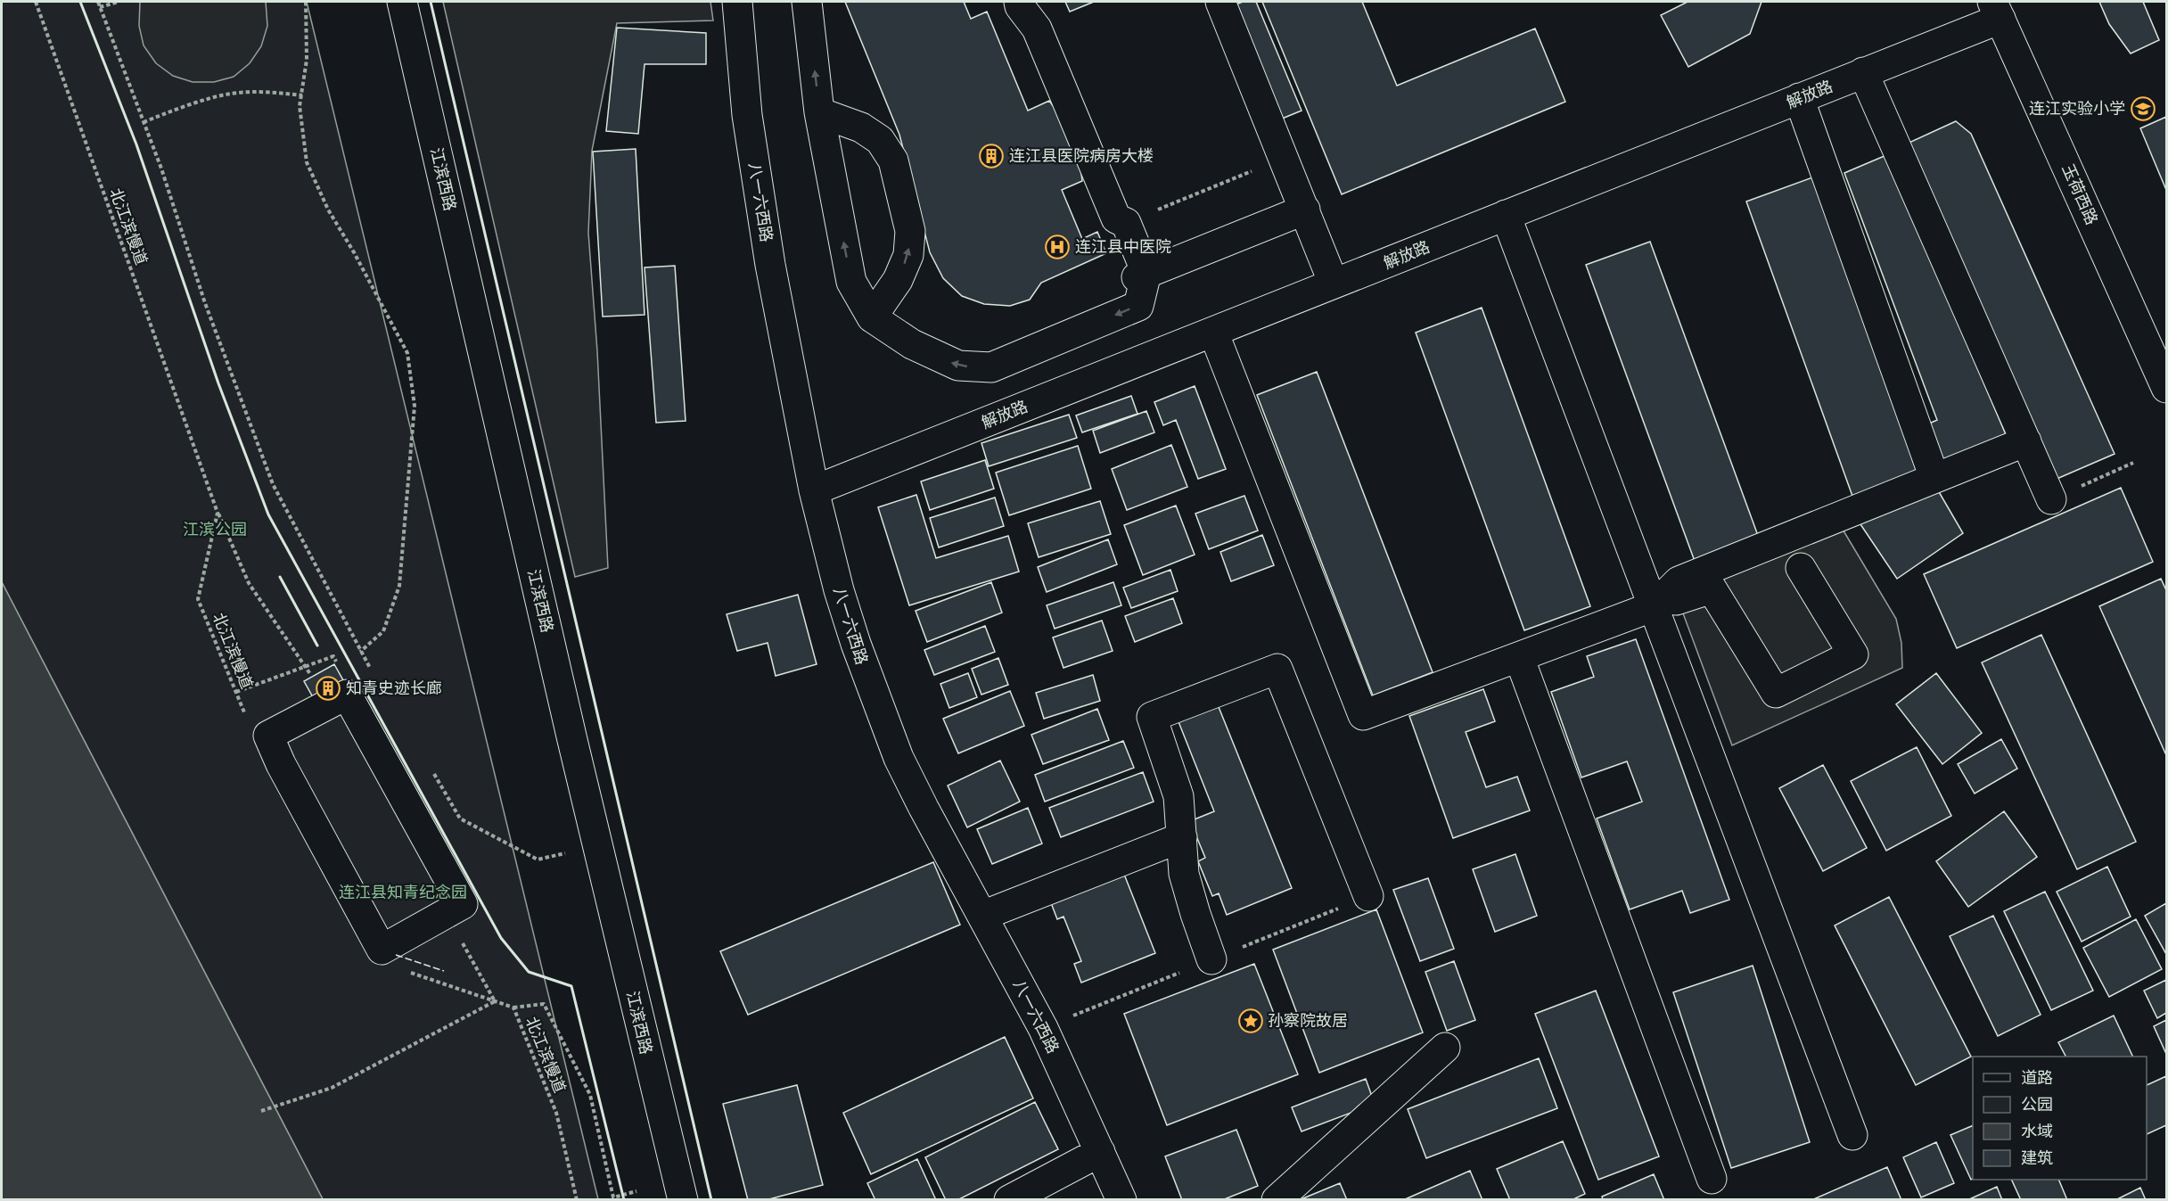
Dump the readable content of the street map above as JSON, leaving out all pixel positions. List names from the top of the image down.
{
  "streets": {
    "street": [
      "解放路",
      "江滨西路",
      "玉荷西路",
      "八一六西路"
    ],
    "path": ["北江滨慢道"]
  },
  "crossings": [
    ["解放路", "玉荷西路"],
    ["解放路", "八一六西路"]
  ],
  "parks": ["江滨公园", "连江县知青纪念园"],
  "places": {
    "school or university": ["连江实验小学"],
    "building": ["连江县医院病房大楼", "知青史迹长廊"],
    "hospital": ["连江县中医院"],
    "place": ["孙察院故居"]
  },
  "legend": [
    "道路",
    "公园",
    "水域",
    "建筑"
  ]
}
